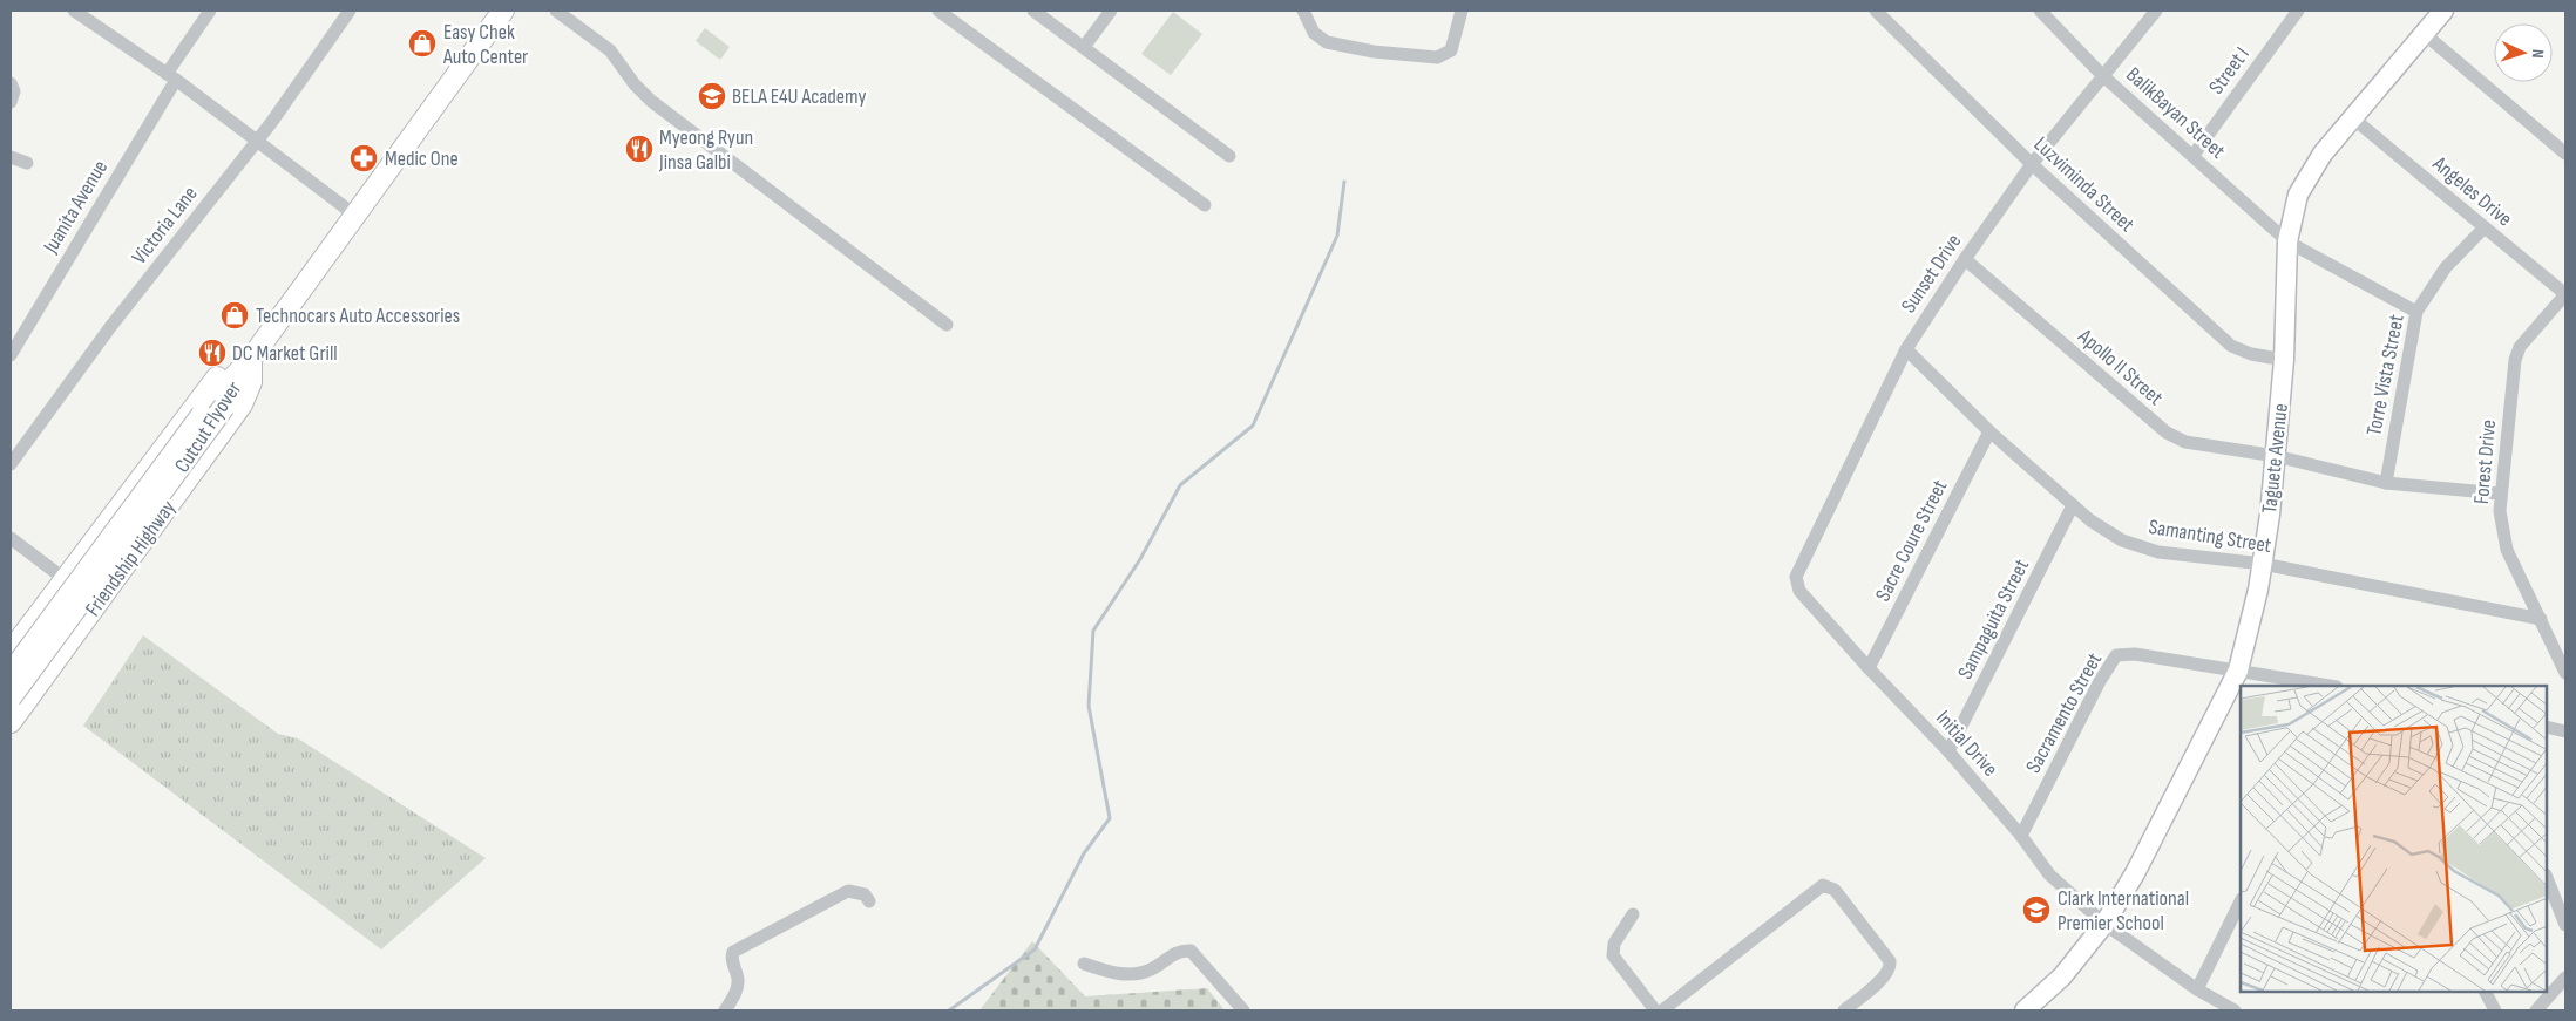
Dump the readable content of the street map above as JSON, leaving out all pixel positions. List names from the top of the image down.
{
  "streets": {
    "main road": ["Cutcut Flyover", "Friendship Highway"],
    "street": [
      "Street I",
      "BalikBayan Street",
      "Luzviminda Street",
      "Angeles Drive",
      "Juanita Avenue",
      "Victoria Lane",
      "Sunset Drive",
      "Apollo II Street",
      "Torre Vista Street",
      "Taguete Avenue",
      "Forest Drive",
      "Samanting Street",
      "Sacre Coure Street",
      "Sampaguita Street",
      "Sacramento Street",
      "Initial Drive"
    ]
  },
  "crossings": [
    ["Street I", "BalikBayan Street"],
    ["BalikBayan Street", "Sunset Drive"],
    ["BalikBayan Street", "Torre Vista Street"],
    ["BalikBayan Street", "Taguete Avenue"],
    ["Luzviminda Street", "Sunset Drive"],
    ["Luzviminda Street", "Taguete Avenue"],
    ["Angeles Drive", "Torre Vista Street"],
    ["Angeles Drive", "Taguete Avenue"],
    ["Angeles Drive", "Forest Drive"],
    ["Sunset Drive", "Apollo II Street"],
    ["Sunset Drive", "Samanting Street"],
    ["Sunset Drive", "Initial Drive"],
    ["Apollo II Street", "Torre Vista Street"],
    ["Apollo II Street", "Taguete Avenue"],
    ["Apollo II Street", "Forest Drive"],
    ["Cutcut Flyover", "Friendship Highway"],
    ["Taguete Avenue", "Samanting Street"],
    ["Taguete Avenue", "Sacramento Street"],
    ["Taguete Avenue", "Initial Drive"],
    ["Forest Drive", "Samanting Street"],
    ["Samanting Street", "Sacre Coure Street"],
    ["Samanting Street", "Sampaguita Street"],
    ["Sacre Coure Street", "Initial Drive"],
    ["Sampaguita Street", "Initial Drive"],
    ["Sacramento Street", "Initial Drive"]
  ],
  "places": {
    "shop": ["Easy Chek Auto Center", "Technocars Auto Accessories"],
    "school or university": ["BELA E4U Academy", "Clark International Premier School"],
    "restaurant": ["Myeong Ryun Jinsa Galbi", "DC Market Grill"],
    "pharmacy": ["Medic One"]
  },
  "north": "right"
}
